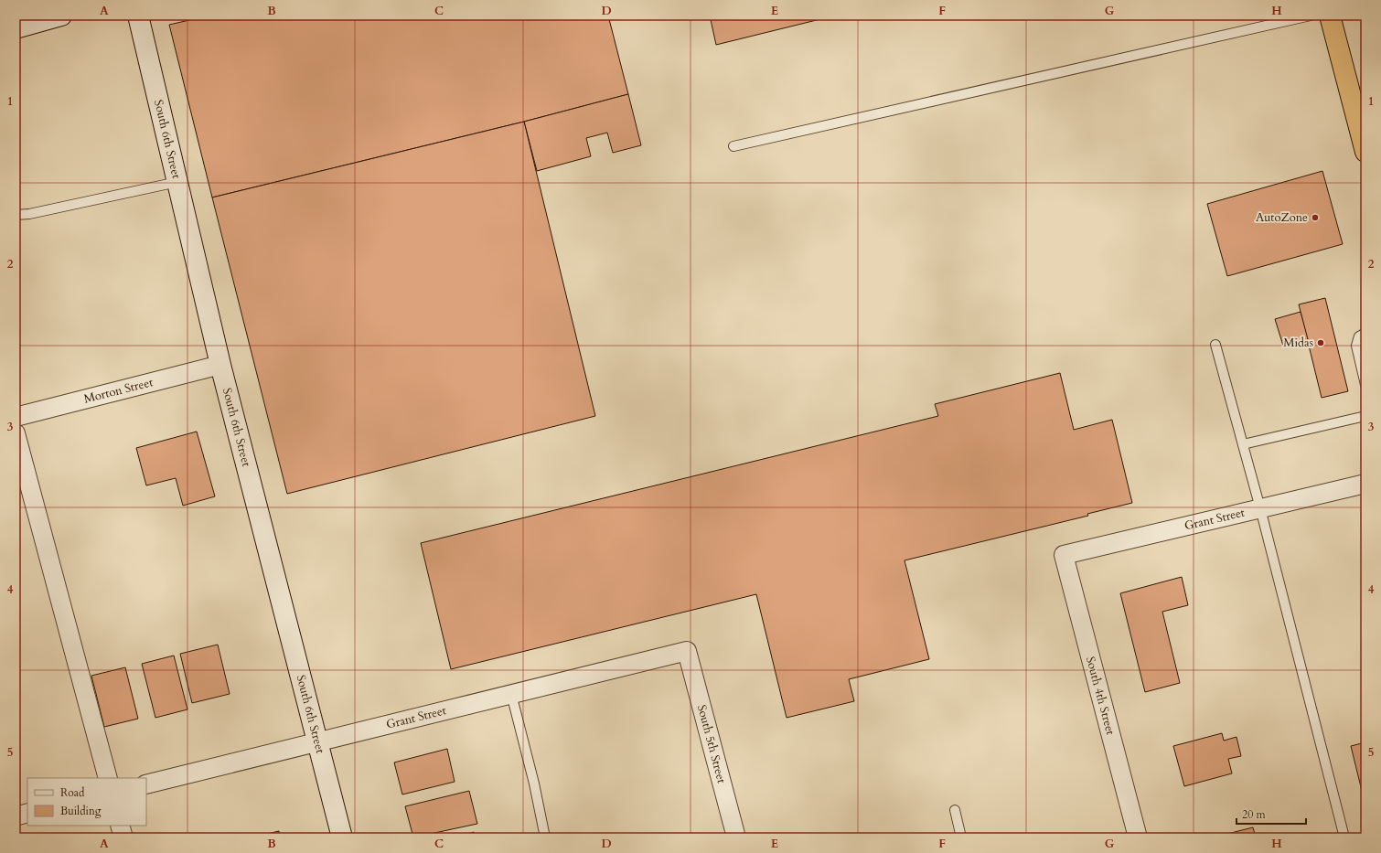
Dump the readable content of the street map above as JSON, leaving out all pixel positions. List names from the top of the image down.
{
  "streets": {
    "street": [
      "South 6th Street",
      "Morton Street",
      "Grant Street",
      "South 4th Street",
      "South 5th Street"
    ]
  },
  "crossings": [
    ["South 6th Street", "Morton Street"],
    ["South 6th Street", "Grant Street"],
    ["Grant Street", "South 4th Street"],
    ["Grant Street", "South 5th Street"]
  ],
  "places": ["AutoZone", "Midas"],
  "legend": ["Road", "Building"],
  "scale_bar": "20 m",
  "grid": {
    "columns": [
      "A",
      "B",
      "C",
      "D",
      "E",
      "F",
      "G",
      "H"
    ],
    "rows": [
      "1",
      "2",
      "3",
      "4",
      "5"
    ]
  }
}
